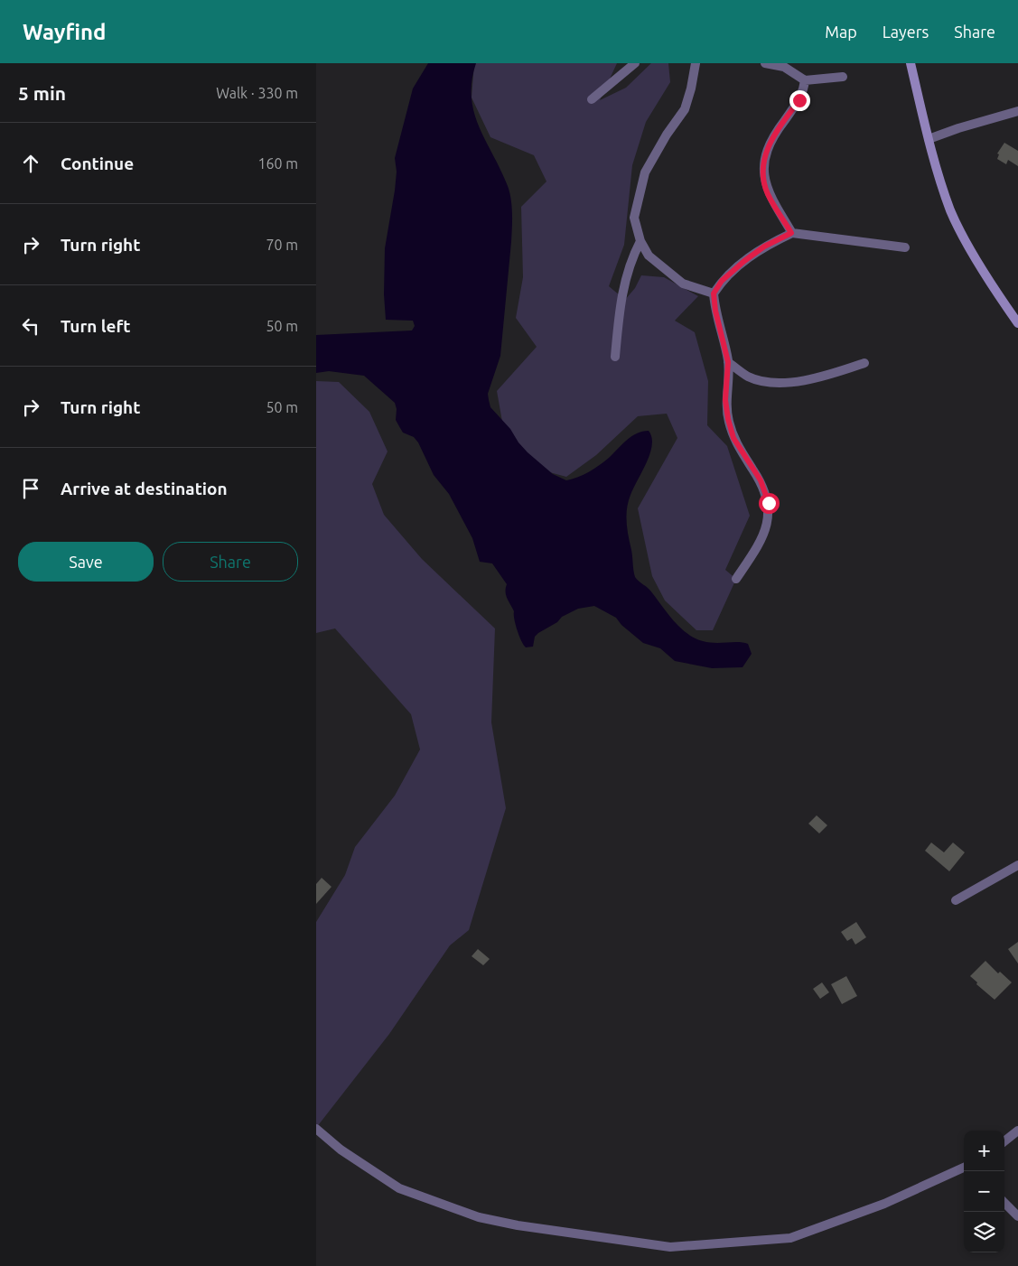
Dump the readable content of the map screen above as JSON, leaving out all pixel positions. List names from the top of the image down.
{
  "page": {
    "header": "Wayfind",
    "nav": ["Map", "Layers", "Share"],
    "heading": ["5 min", "Walk · 330 m"],
    "list": [
      ["Continue", "160 m"],
      ["Turn right", "70 m"],
      ["Turn left", "50 m"],
      ["Turn right", "50 m"],
      "Arrive at destination"
    ],
    "buttons": ["Save", "Share"],
    "map_buttons": ["+", "−"]
  }
}
